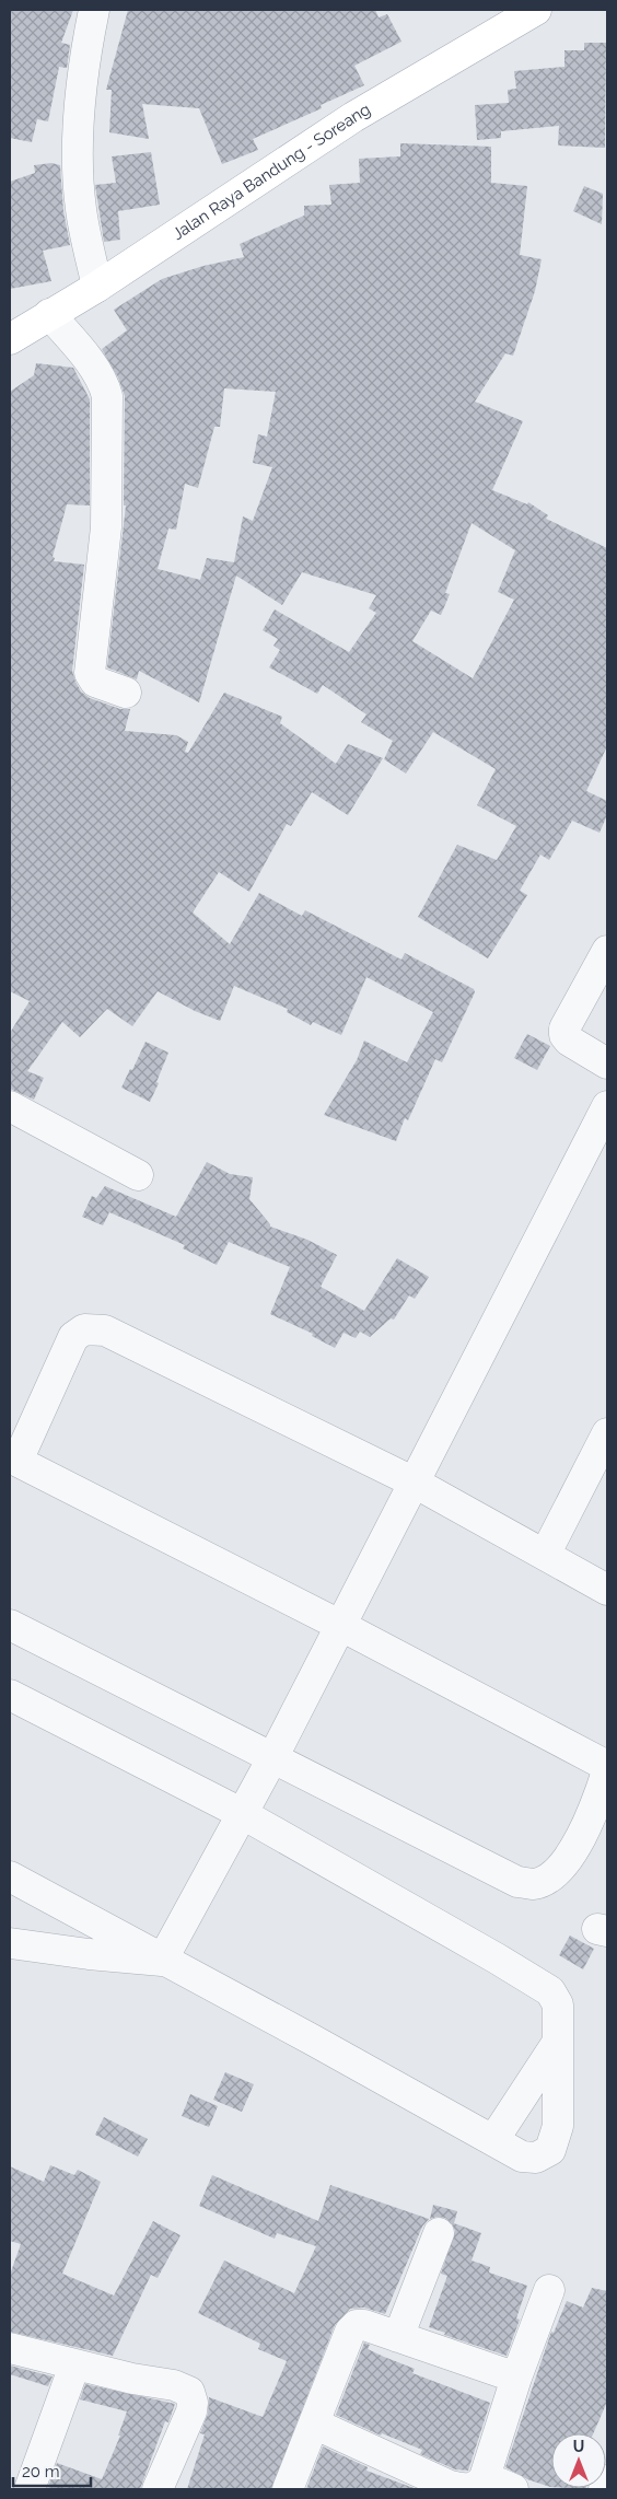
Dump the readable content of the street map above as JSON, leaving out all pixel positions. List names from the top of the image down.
{
  "streets": {
    "main road": ["Jalan Raya Bandung - Soreang"]
  },
  "scale_bar": "20 m",
  "north": "top"
}
